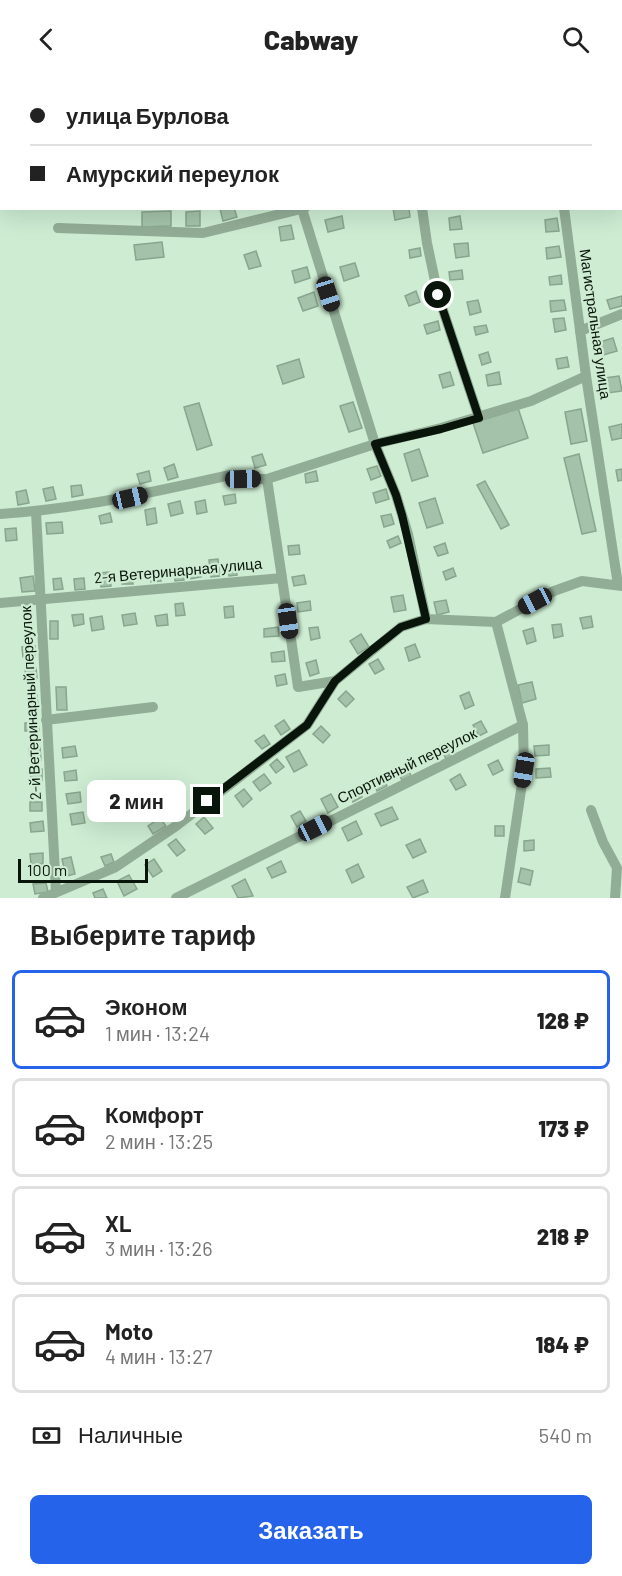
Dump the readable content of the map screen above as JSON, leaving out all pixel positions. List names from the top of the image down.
{
  "streets": {
    "street": [
      "Магистральная улица",
      "2-я Ветеринарная улица",
      "2-й Ветеринарный переулок",
      "Спортивный переулок"
    ]
  },
  "crossings": [
    ["2-я Ветеринарная улица", "2-й Ветеринарный переулок"]
  ],
  "scale_bar": "100 m",
  "page": {
    "header": "Cabway",
    "banner": ["улица Бурлова", "Амурский переулок"],
    "bubble": "2 мин",
    "scale": "100 m",
    "heading": "Выберите тариф",
    "list": [
      {
        "name": "Эконом",
        "note": "1 мин · 13:24",
        "value": "128 ₽"
      },
      {
        "name": "Комфорт",
        "note": "2 мин · 13:25",
        "value": "173 ₽"
      },
      {
        "name": "XL",
        "note": "3 мин · 13:26",
        "value": "218 ₽"
      },
      {
        "name": "Moto",
        "note": "4 мин · 13:27",
        "value": "184 ₽"
      }
    ],
    "pay": ["Наличные", "540 m"],
    "buttons": "Заказать"
  }
}
